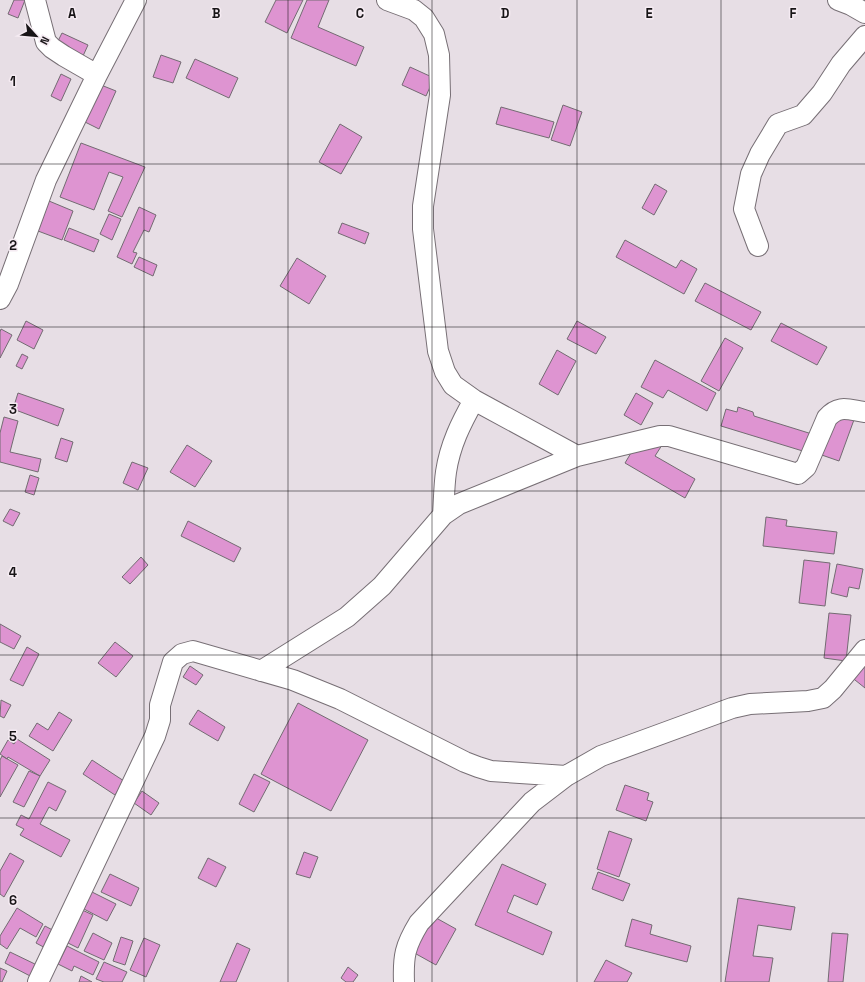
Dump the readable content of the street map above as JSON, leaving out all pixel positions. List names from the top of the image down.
{
  "north": "bottom right",
  "grid": {
    "columns": [
      "A",
      "B",
      "C",
      "D",
      "E",
      "F"
    ],
    "rows": [
      "1",
      "2",
      "3",
      "4",
      "5",
      "6"
    ]
  }
}
